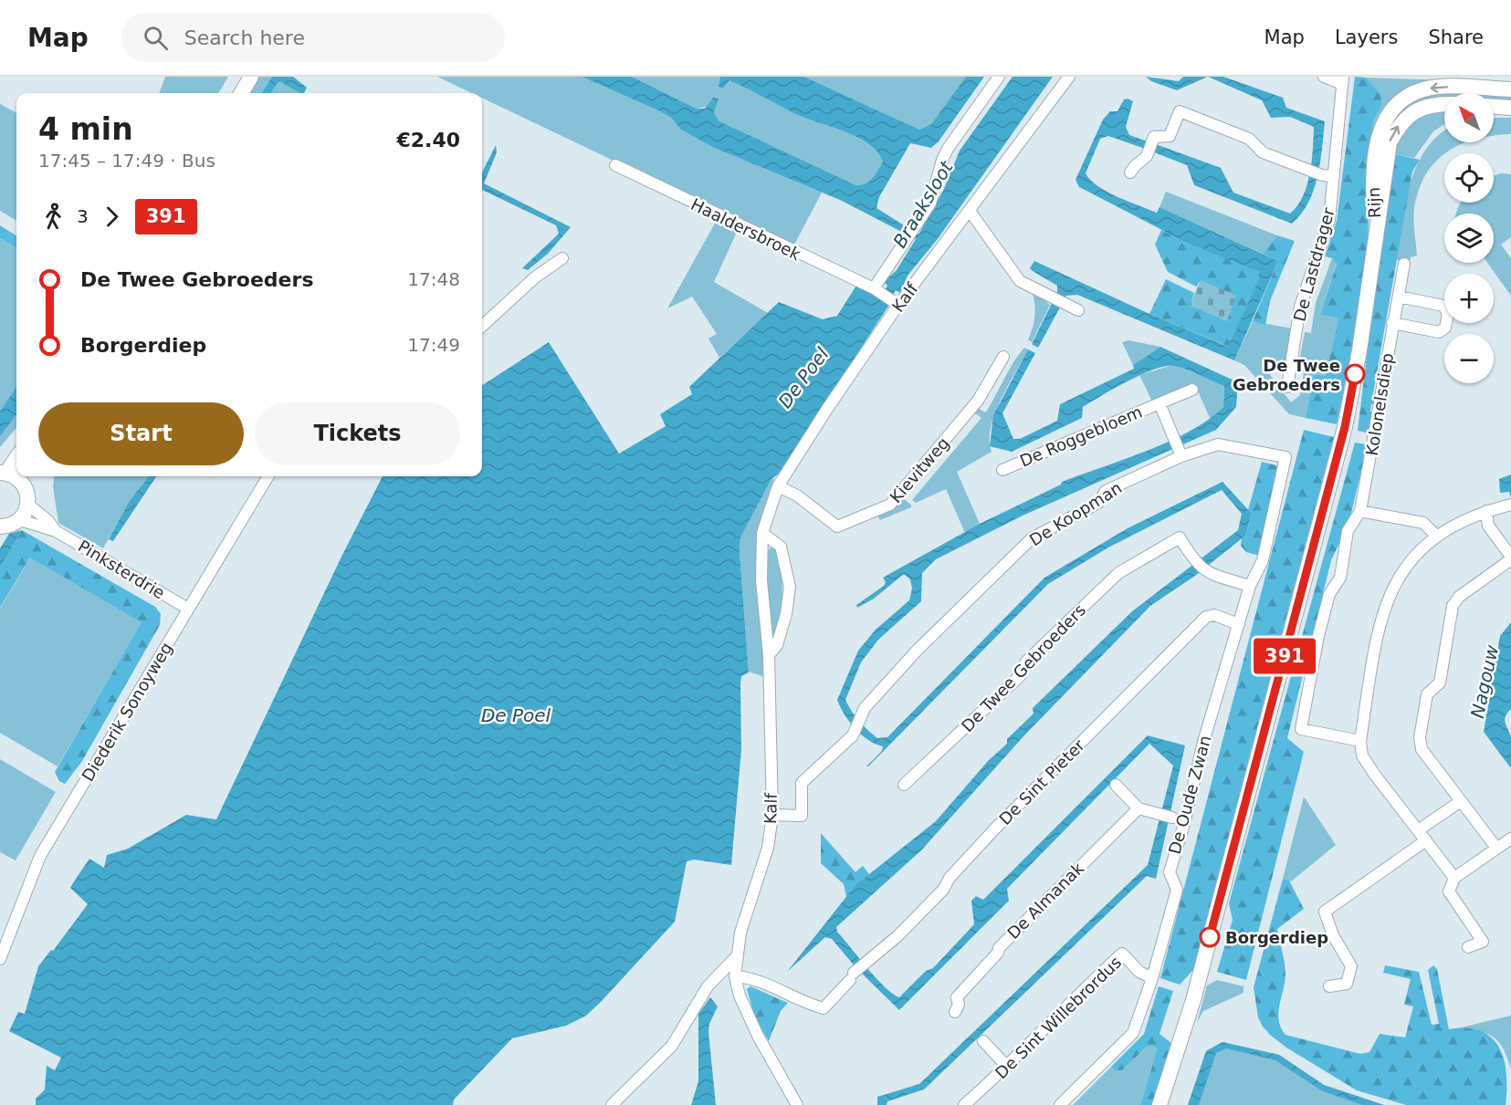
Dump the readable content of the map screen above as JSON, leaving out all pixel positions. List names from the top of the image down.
{
  "streets": {
    "main road": ["Rijn"],
    "street": [
      "Haaldersbroek",
      "De Lastdrager",
      "Kalf",
      "Kolonelsdiep",
      "De Roggebloem",
      "Kievitweg",
      "De Koopman",
      "Pinksterdrie",
      "De Twee Gebroeders",
      "Diederik Sonoyweg",
      "De Sint Pieter",
      "De Oude Zwan",
      "De Almanak",
      "De Sint Willebrordus"
    ]
  },
  "crossings": [
    ["Haaldersbroek", "Kalf"],
    ["Kalf", "Kievitweg"],
    ["Kalf", "De Koopman"],
    ["Kalf", "De Sint Pieter"],
    ["De Roggebloem", "De Koopman"],
    ["De Koopman", "De Oude Zwan"],
    ["Pinksterdrie", "Diederik Sonoyweg"],
    ["De Twee Gebroeders", "De Oude Zwan"],
    ["De Sint Pieter", "De Oude Zwan"],
    ["De Oude Zwan", "De Sint Willebrordus"]
  ],
  "water": ["Braaksloot", "De Poel", "Nagouw"],
  "places": ["De Twee Gebroeders", "Borgerdiep"],
  "lines": ["bus line 391"],
  "north": "top left",
  "page": {
    "header": "Map",
    "search": "Search here",
    "nav": ["Map", "Layers", "Share"],
    "on_map": "391",
    "map_buttons": ["+", "−"],
    "heading": ["4 min", "17:45 – 17:49 · Bus", "€2.40"],
    "legs": ["3", "391"],
    "list": [
      {
        "name": "De Twee Gebroeders",
        "value": "17:48"
      },
      {
        "name": "Borgerdiep",
        "value": "17:49"
      }
    ],
    "buttons": ["Start", "Tickets"]
  }
}
